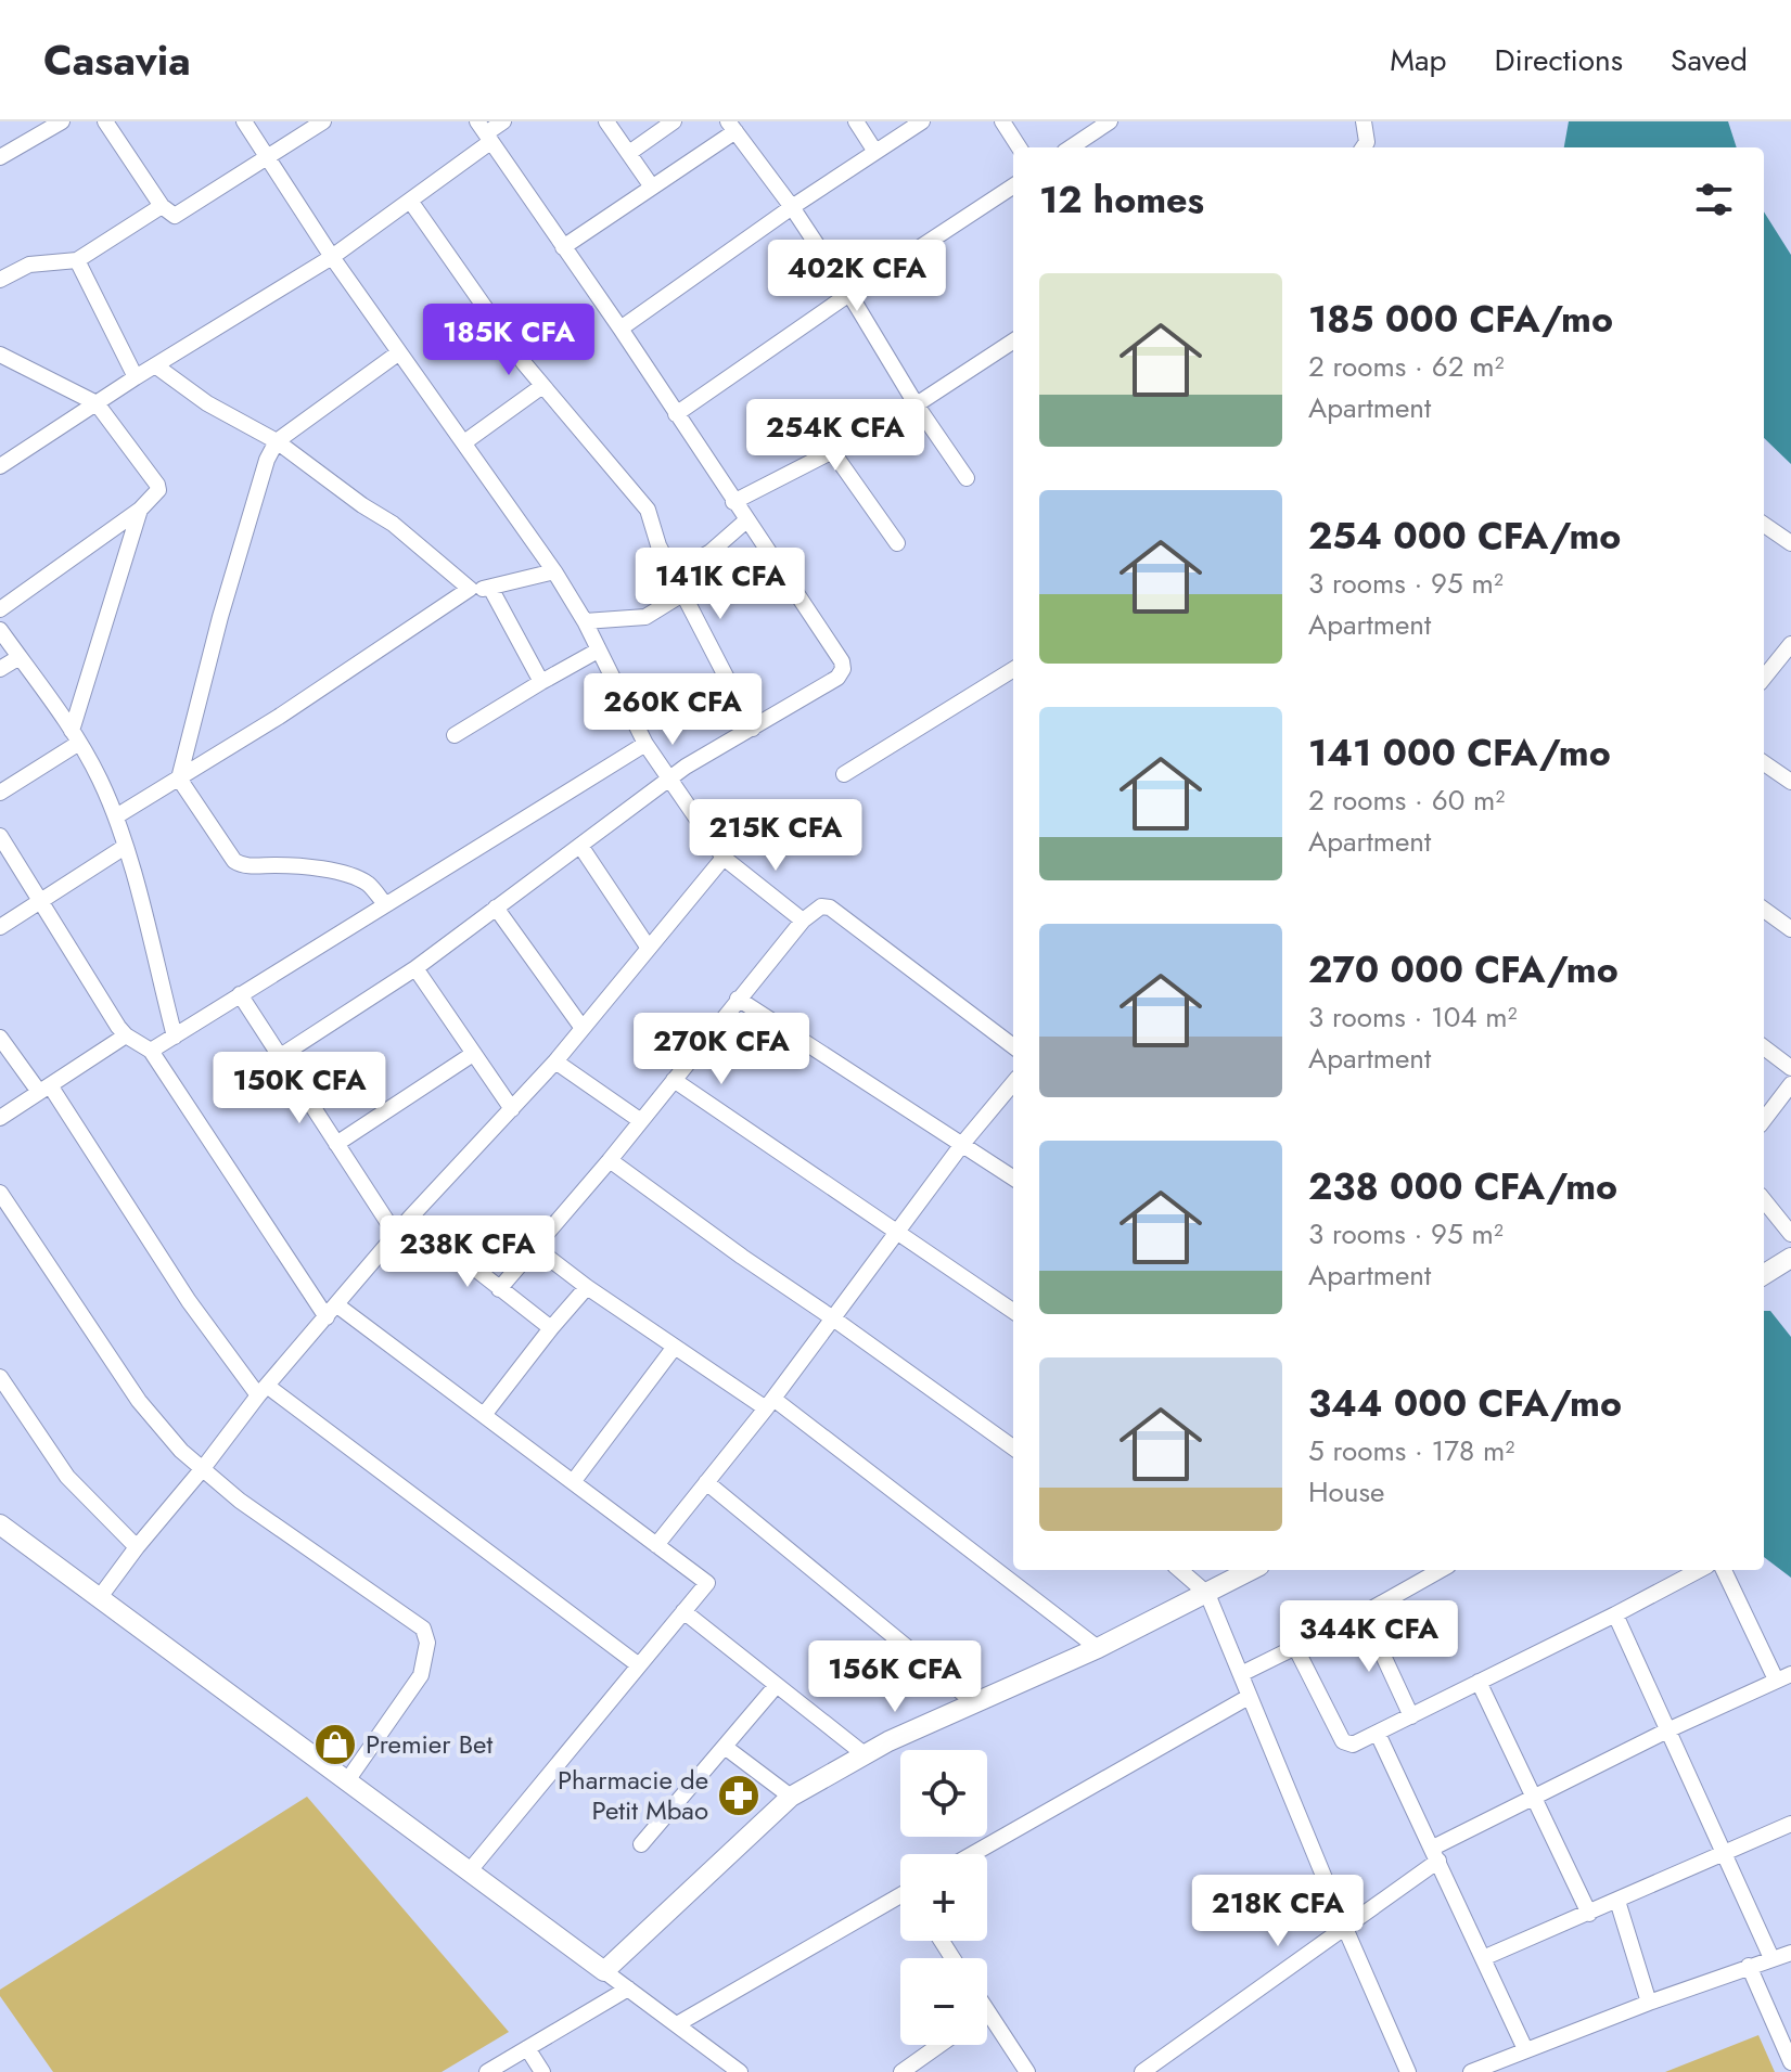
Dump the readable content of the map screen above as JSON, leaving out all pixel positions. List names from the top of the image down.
{
  "places": {
    "shop": ["Premier Bet"],
    "pharmacy": ["Pharmacie de Petit Mbao"]
  },
  "page": {
    "header": "Casavia",
    "nav": ["Map", "Directions", "Saved"],
    "heading": "12 homes",
    "price": [
      "402K CFA",
      "185K CFA",
      "254K CFA",
      "141K CFA",
      "260K CFA",
      "215K CFA",
      "270K CFA",
      "150K CFA",
      "238K CFA",
      "344K CFA",
      "156K CFA",
      "218K CFA"
    ],
    "list": [
      {
        "name": "185 000 CFA/mo",
        "note": "2 rooms · 62 m² · Apartment"
      },
      {
        "name": "254 000 CFA/mo",
        "note": "3 rooms · 95 m² · Apartment"
      },
      {
        "name": "141 000 CFA/mo",
        "note": "2 rooms · 60 m² · Apartment"
      },
      {
        "name": "270 000 CFA/mo",
        "note": "3 rooms · 104 m² · Apartment"
      },
      {
        "name": "238 000 CFA/mo",
        "note": "3 rooms · 95 m² · Apartment"
      },
      {
        "name": "344 000 CFA/mo",
        "note": "5 rooms · 178 m² · House"
      }
    ],
    "map_buttons": ["+", "−"]
  }
}
